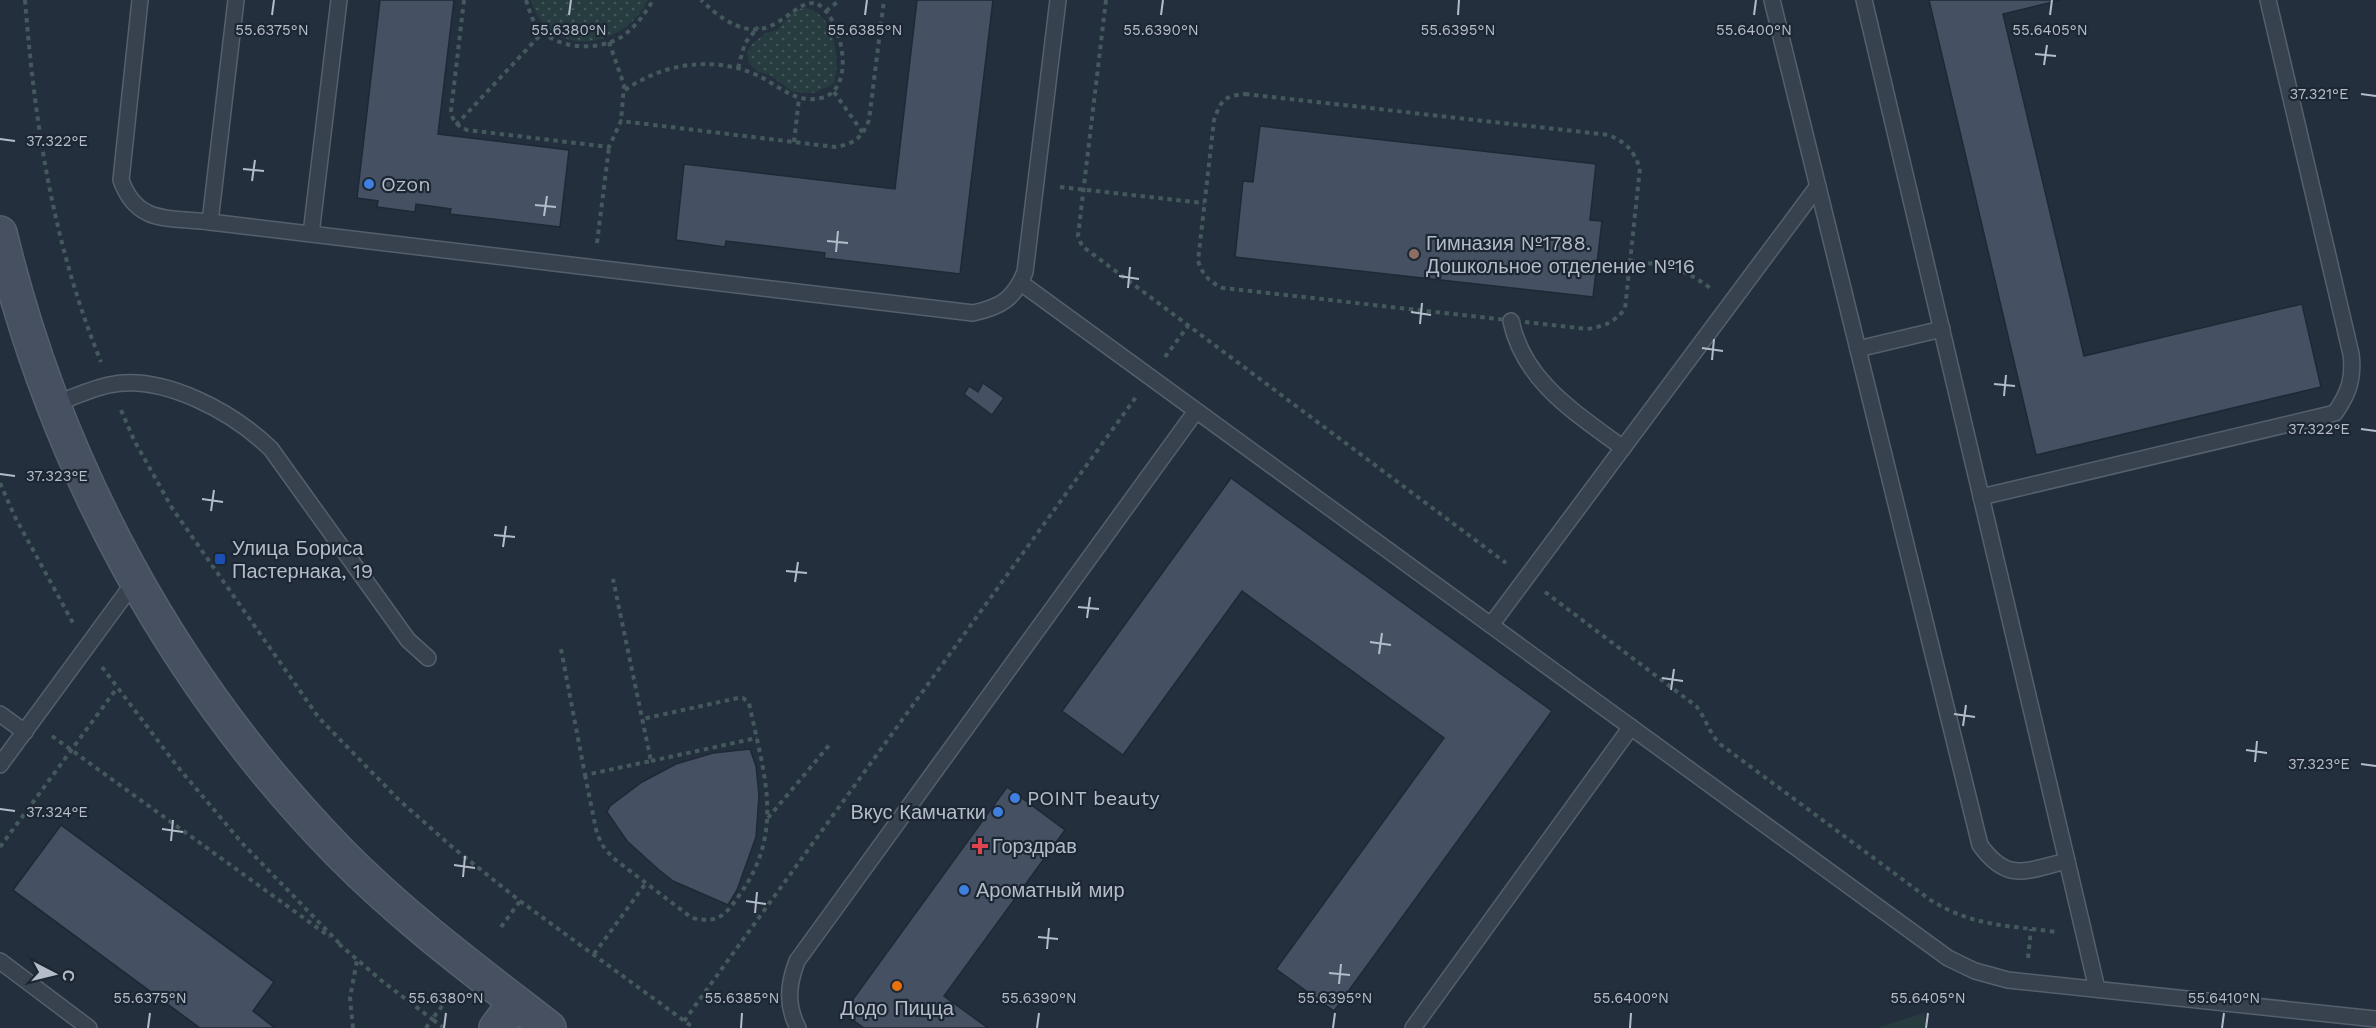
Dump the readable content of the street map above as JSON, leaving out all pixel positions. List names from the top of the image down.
{
  "places": {
    "other": [
      "Ozon",
      "Гимназия №1788. Дошкольное отделение №16",
      "POINT beauty",
      "Вкус Камчатки",
      "Ароматный мир",
      "Додо Пицца"
    ],
    "transit": ["Улица Бориса Пастернака, 19"],
    "health": ["Горздрав"]
  },
  "north": "right",
  "coordinates": [
    "55.6375°N",
    "55.6380°N",
    "55.6385°N",
    "55.6390°N",
    "55.6395°N",
    "55.6400°N",
    "55.6405°N",
    "37.321°E",
    "37.322°E",
    "37.323°E",
    "37.324°E",
    "55.6410°N"
  ]
}
